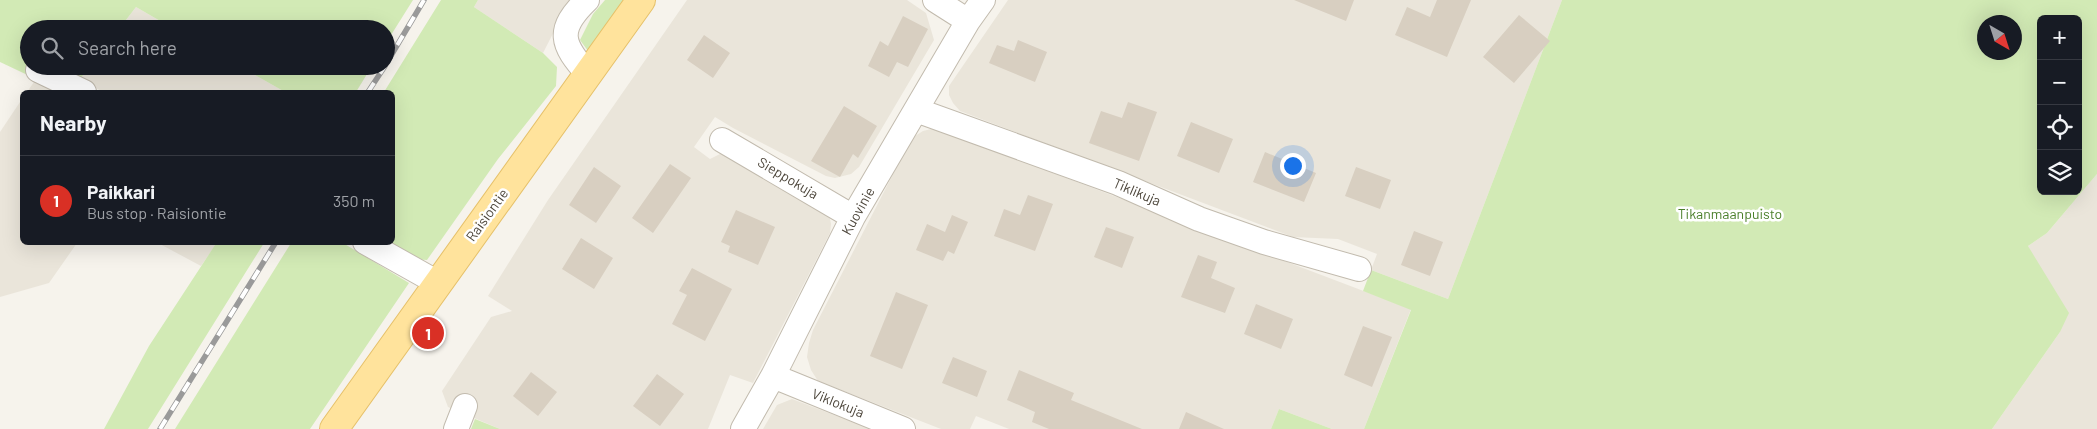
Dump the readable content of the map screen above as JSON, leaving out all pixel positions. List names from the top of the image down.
{
  "streets": {
    "main road": ["Raisiontie"],
    "street": [
      "Sieppokuja",
      "Tiklikuja",
      "Kuovinie",
      "Viklokuja"
    ]
  },
  "crossings": [
    ["Sieppokuja", "Kuovinie"],
    ["Tiklikuja", "Kuovinie"],
    ["Kuovinie", "Viklokuja"]
  ],
  "parks": ["Tikanmaanpuisto"],
  "north": "bottom right",
  "page": {
    "map_buttons": ["+", "−"],
    "search": "Search here",
    "heading": "Nearby",
    "list": [
      {
        "mark": "1",
        "name": "Paikkari",
        "note": "Bus stop · Raisiontie",
        "value": "350 m"
      }
    ],
    "pins": "1"
  }
}
